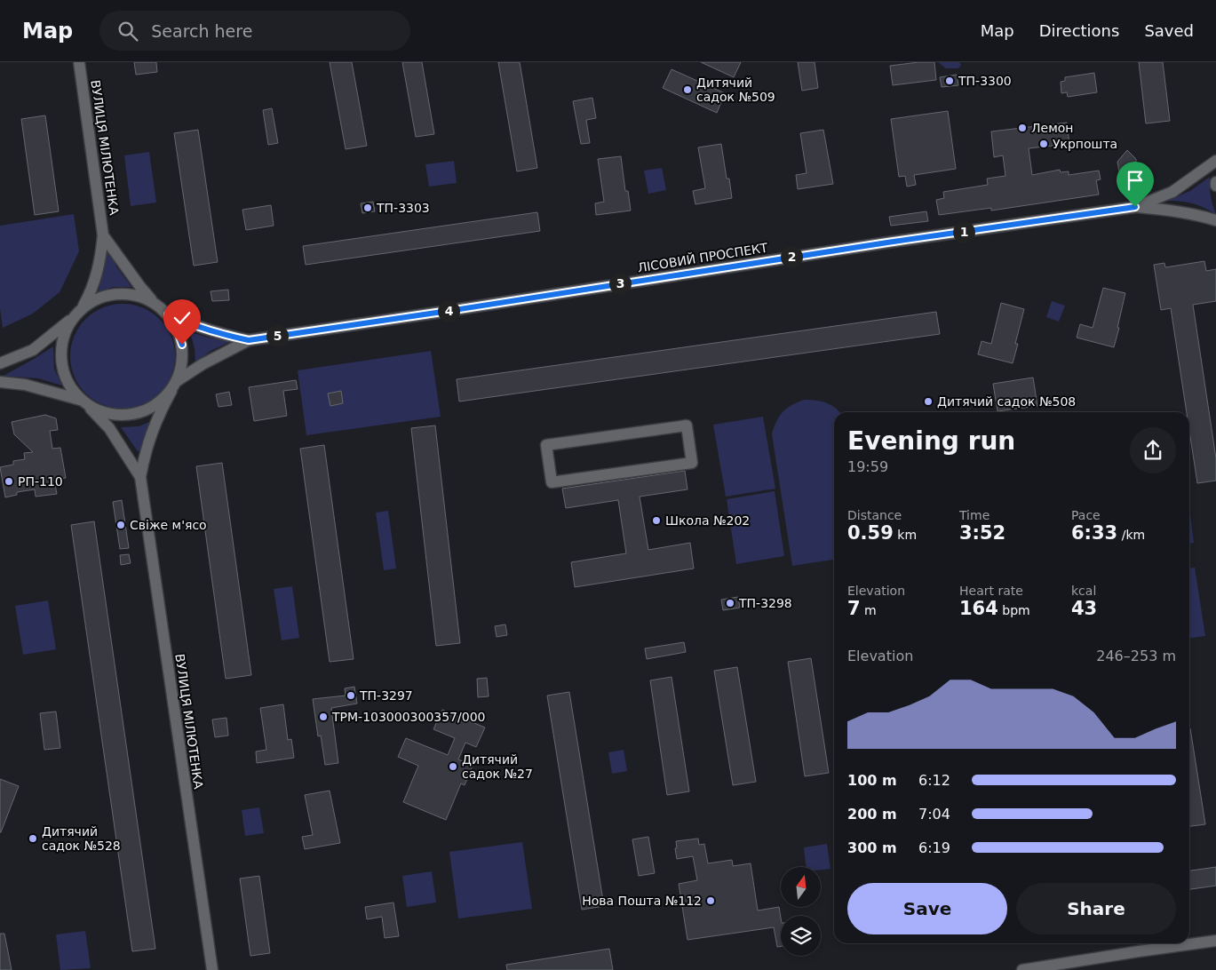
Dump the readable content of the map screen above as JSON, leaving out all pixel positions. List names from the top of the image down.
{
  "streets": {
    "street": ["ВУЛИЦЯ МІЛЮТЕНКА", "ЛІСОВИЙ ПРОСПЕКТ"]
  },
  "crossings": [
    ["ВУЛИЦЯ МІЛЮТЕНКА", "ЛІСОВИЙ ПРОСПЕКТ"]
  ],
  "places": [
    "ТП-3300",
    "Дитячий садок №509",
    "Лемон",
    "Укрпошта",
    "ТП-3303",
    "Дитячий садок №508",
    "РП-110",
    "Школа №202",
    "Свіже м'ясо",
    "ТП-3298",
    "ТП-3297",
    "ТРМ-103000300357/000",
    "Дитячий садок №27",
    "Дитячий садок №528",
    "Нова Пошта №112"
  ],
  "north": "top",
  "page": {
    "header": "Map",
    "search": "Search here",
    "nav": ["Map", "Directions", "Saved"],
    "pins": [
      "1",
      "2",
      "3",
      "4",
      "5"
    ],
    "heading": ["Evening run", "19:59"],
    "stats": [
      ["Distance", "0.59 km"],
      ["Time", "3:52"],
      ["Pace", "6:33 /km"],
      ["Elevation", "7 m"],
      ["Heart rate", "164 bpm"],
      ["kcal", "43"]
    ],
    "chart": ["Elevation", "246–253 m"],
    "list": [
      {
        "name": "100 m",
        "note": "6:12"
      },
      {
        "name": "200 m",
        "note": "7:04"
      },
      {
        "name": "300 m",
        "note": "6:19"
      }
    ],
    "buttons": ["Save", "Share"]
  }
}
